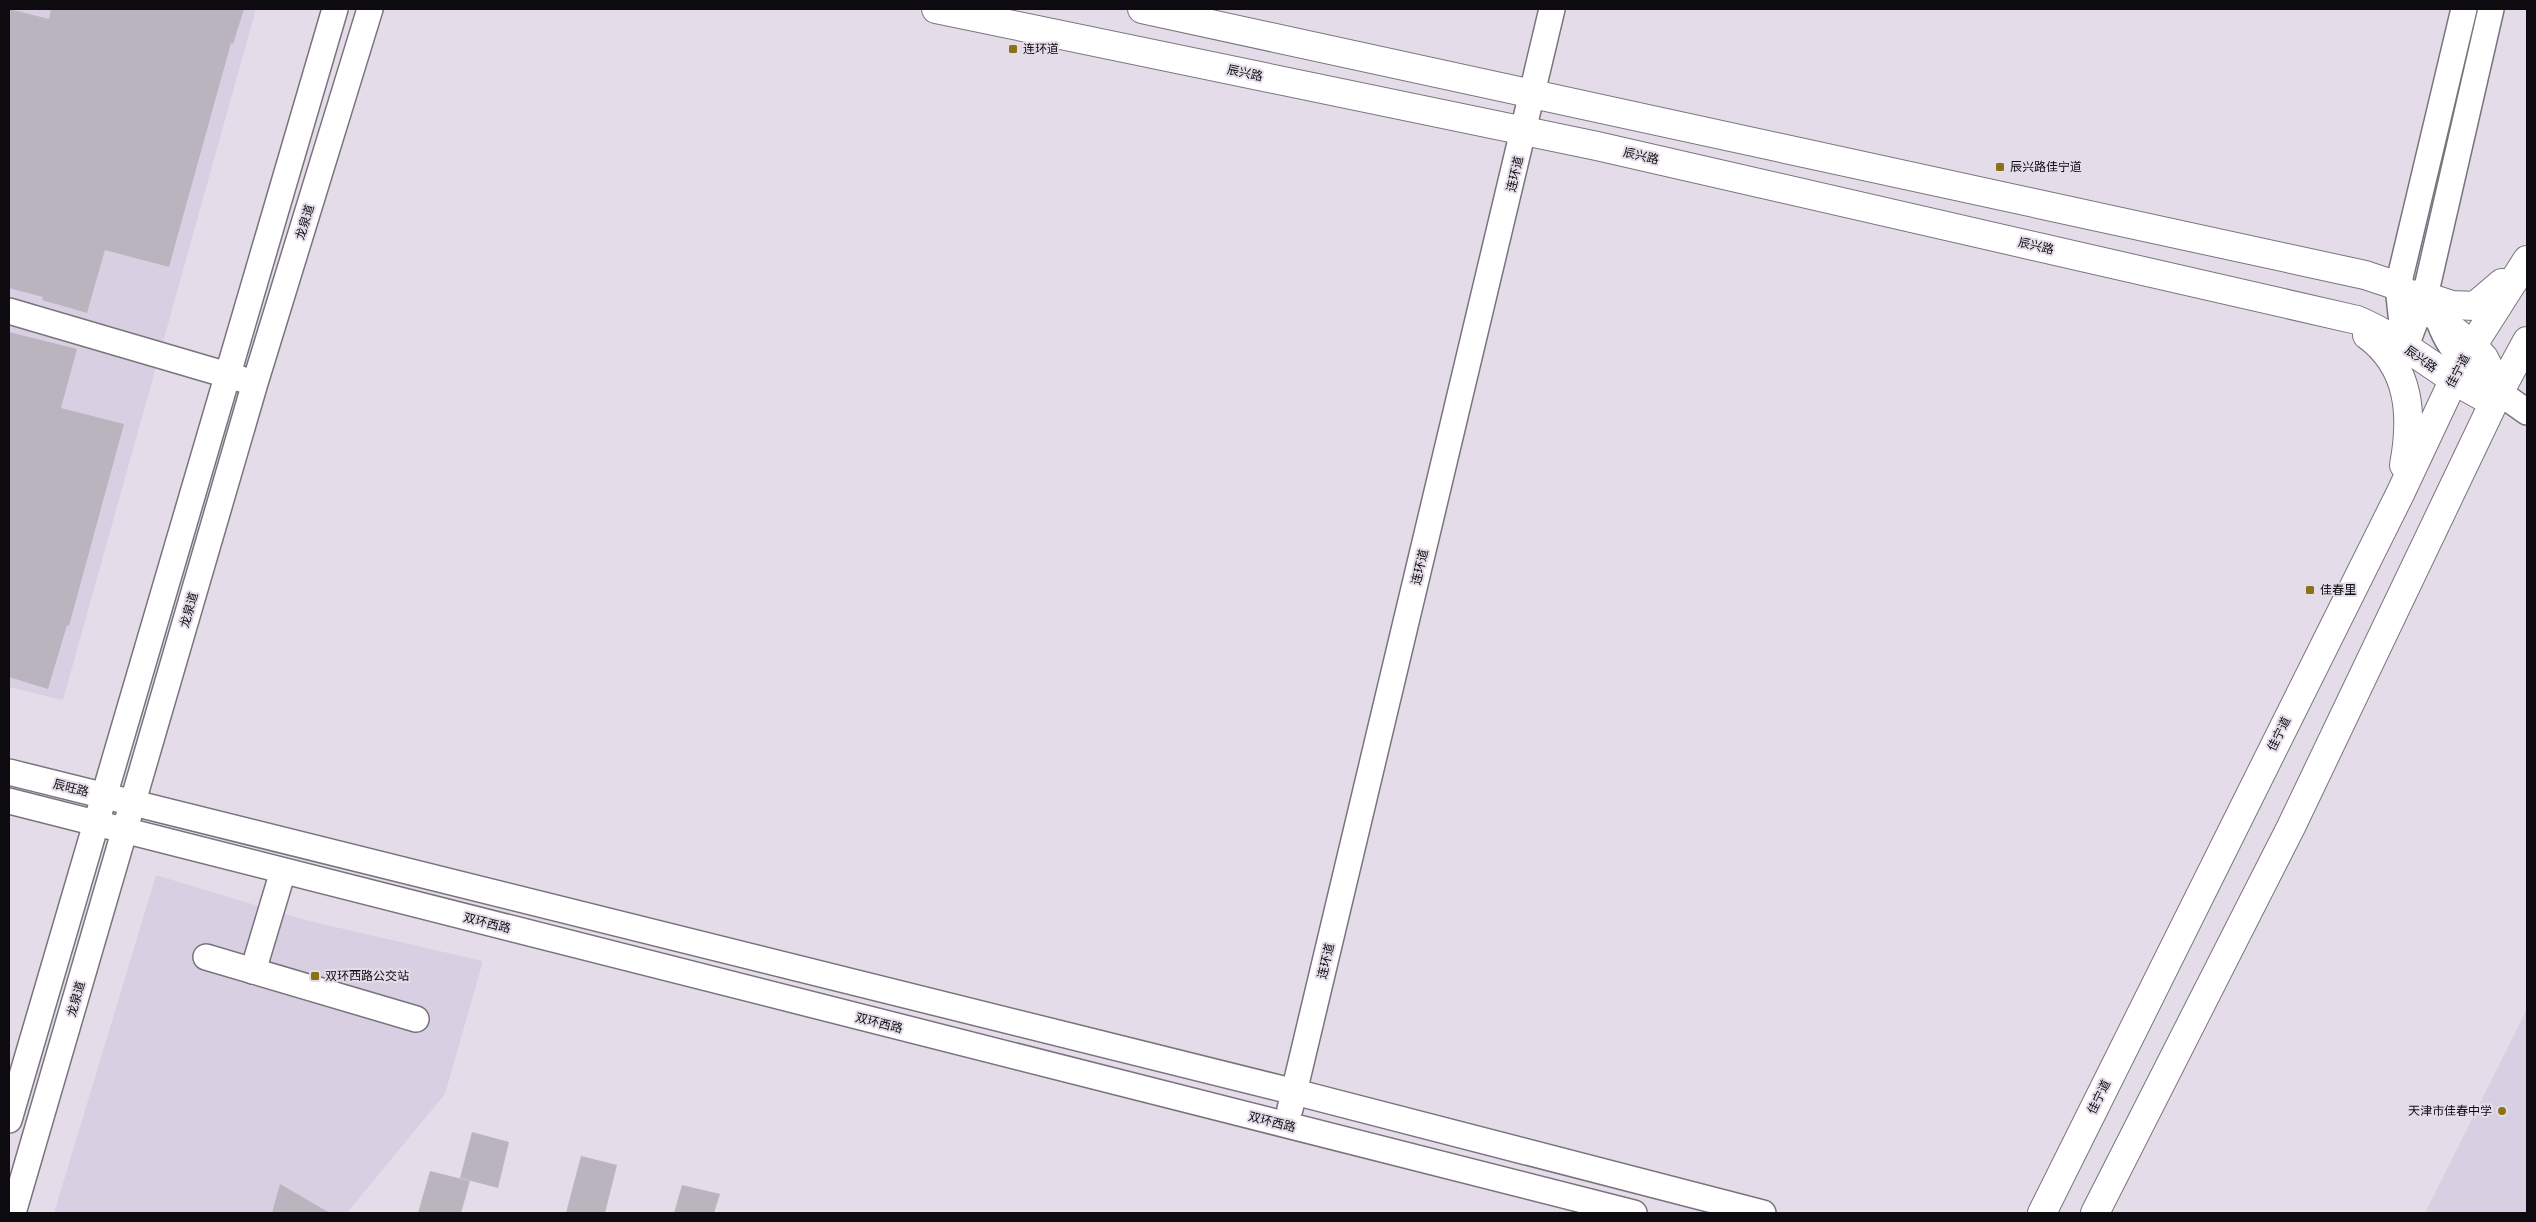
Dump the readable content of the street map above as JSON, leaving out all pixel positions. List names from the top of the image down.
{
  "streets": {
    "main road": ["辰兴路", "佳宁道"],
    "street": [
      "连环道",
      "龙泉道",
      "辰旺路",
      "双环西路"
    ]
  },
  "crossings": [
    ["辰兴路", "连环道"],
    ["辰兴路", "佳宁道"],
    ["连环道", "双环西路"],
    ["龙泉道", "辰旺路"],
    ["龙泉道", "双环西路"]
  ],
  "places": {
    "transit": [
      "连环道",
      "辰兴路佳宁道",
      "佳春里",
      "双环西路公交站"
    ],
    "other": ["天津市佳春中学"]
  }
}
